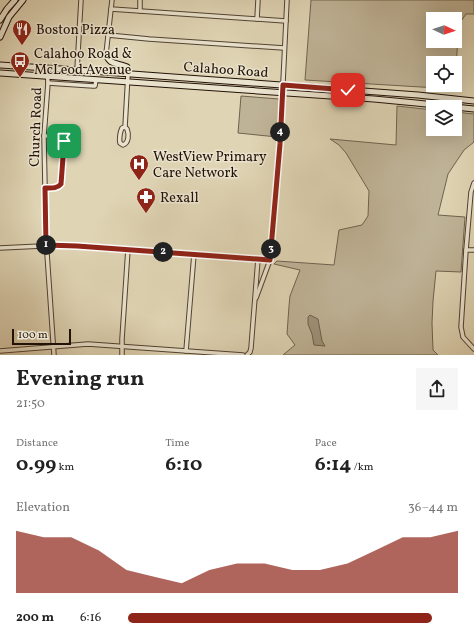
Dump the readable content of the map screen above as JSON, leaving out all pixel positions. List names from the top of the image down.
{
  "streets": {
    "main road": ["Calahoo Road"],
    "street": ["Church Road"]
  },
  "crossings": [
    ["Calahoo Road", "Church Road"]
  ],
  "places": {
    "restaurant": ["Boston Pizza"],
    "bus stop": ["Calahoo Road & McLeod Avenue"],
    "hospital": ["WestView Primary Care Network"],
    "pharmacy": ["Rexall"]
  },
  "scale_bar": "100 m",
  "north": "right",
  "page": {
    "pins": [
      "4",
      "1",
      "3",
      "2"
    ],
    "scale": "100 m",
    "heading": ["Evening run", "21:50"],
    "stats": [
      ["Distance", "0.99 km"],
      ["Time", "6:10"],
      ["Pace", "6:14 /km"]
    ],
    "chart": ["Elevation", "36–44 m"],
    "list": [
      {
        "name": "200 m",
        "note": "6:16"
      }
    ]
  }
}
